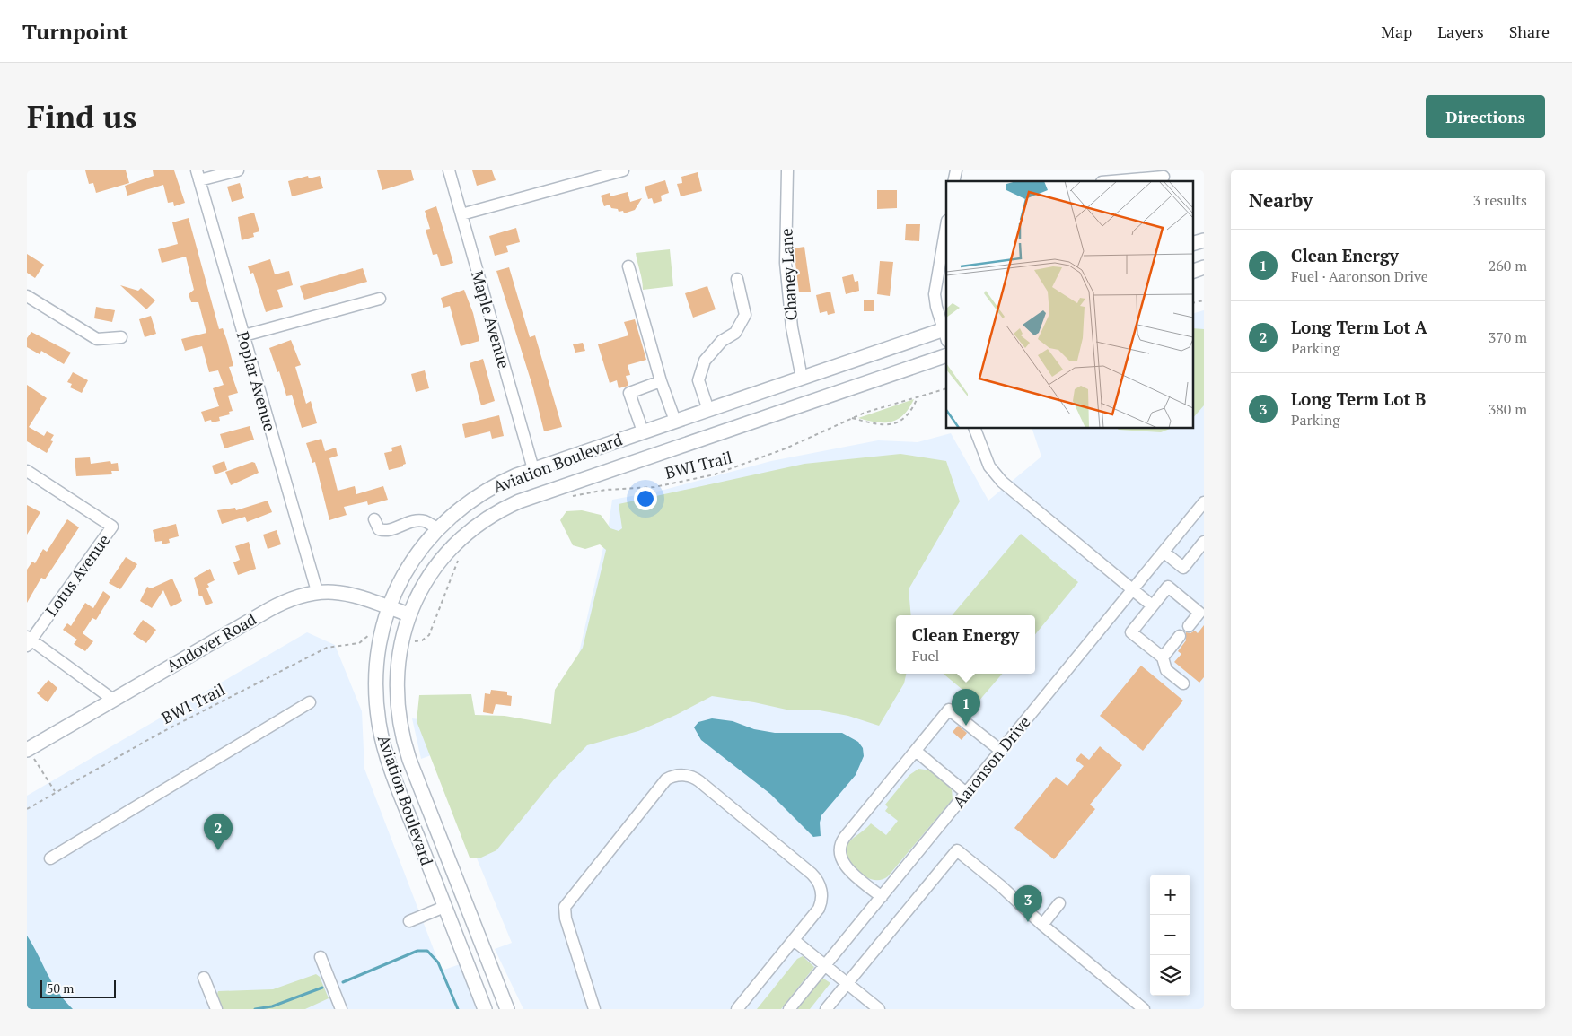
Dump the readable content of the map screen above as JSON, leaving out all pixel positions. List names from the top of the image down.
{
  "streets": {
    "main road": ["Aviation Boulevard", "Andover Road"],
    "street": [
      "Chaney Lane",
      "Maple Avenue",
      "Poplar Avenue",
      "Lotus Avenue",
      "Aaronson Drive"
    ],
    "path": ["BWI Trail"]
  },
  "crossings": [
    ["Chaney Lane", "Aviation Boulevard"],
    ["Maple Avenue", "Aviation Boulevard"],
    ["Poplar Avenue", "Andover Road"],
    ["Aviation Boulevard", "Andover Road"]
  ],
  "scale_bar": "50 m",
  "page": {
    "header": "Turnpoint",
    "nav": ["Map", "Layers", "Share"],
    "buttons": "Directions",
    "title": "Find us",
    "heading": ["Nearby", "3 results"],
    "list": [
      {
        "mark": "1",
        "name": "Clean Energy",
        "note": "Fuel · Aaronson Drive",
        "value": "260 m"
      },
      {
        "mark": "2",
        "name": "Long Term Lot A",
        "note": "Parking",
        "value": "370 m"
      },
      {
        "mark": "3",
        "name": "Long Term Lot B",
        "note": "Parking",
        "value": "380 m"
      }
    ],
    "popup": ["Clean Energy", "Fuel"],
    "pins": ["1", "2", "3"],
    "map_buttons": ["+", "−"],
    "scale": "50 m"
  }
}
